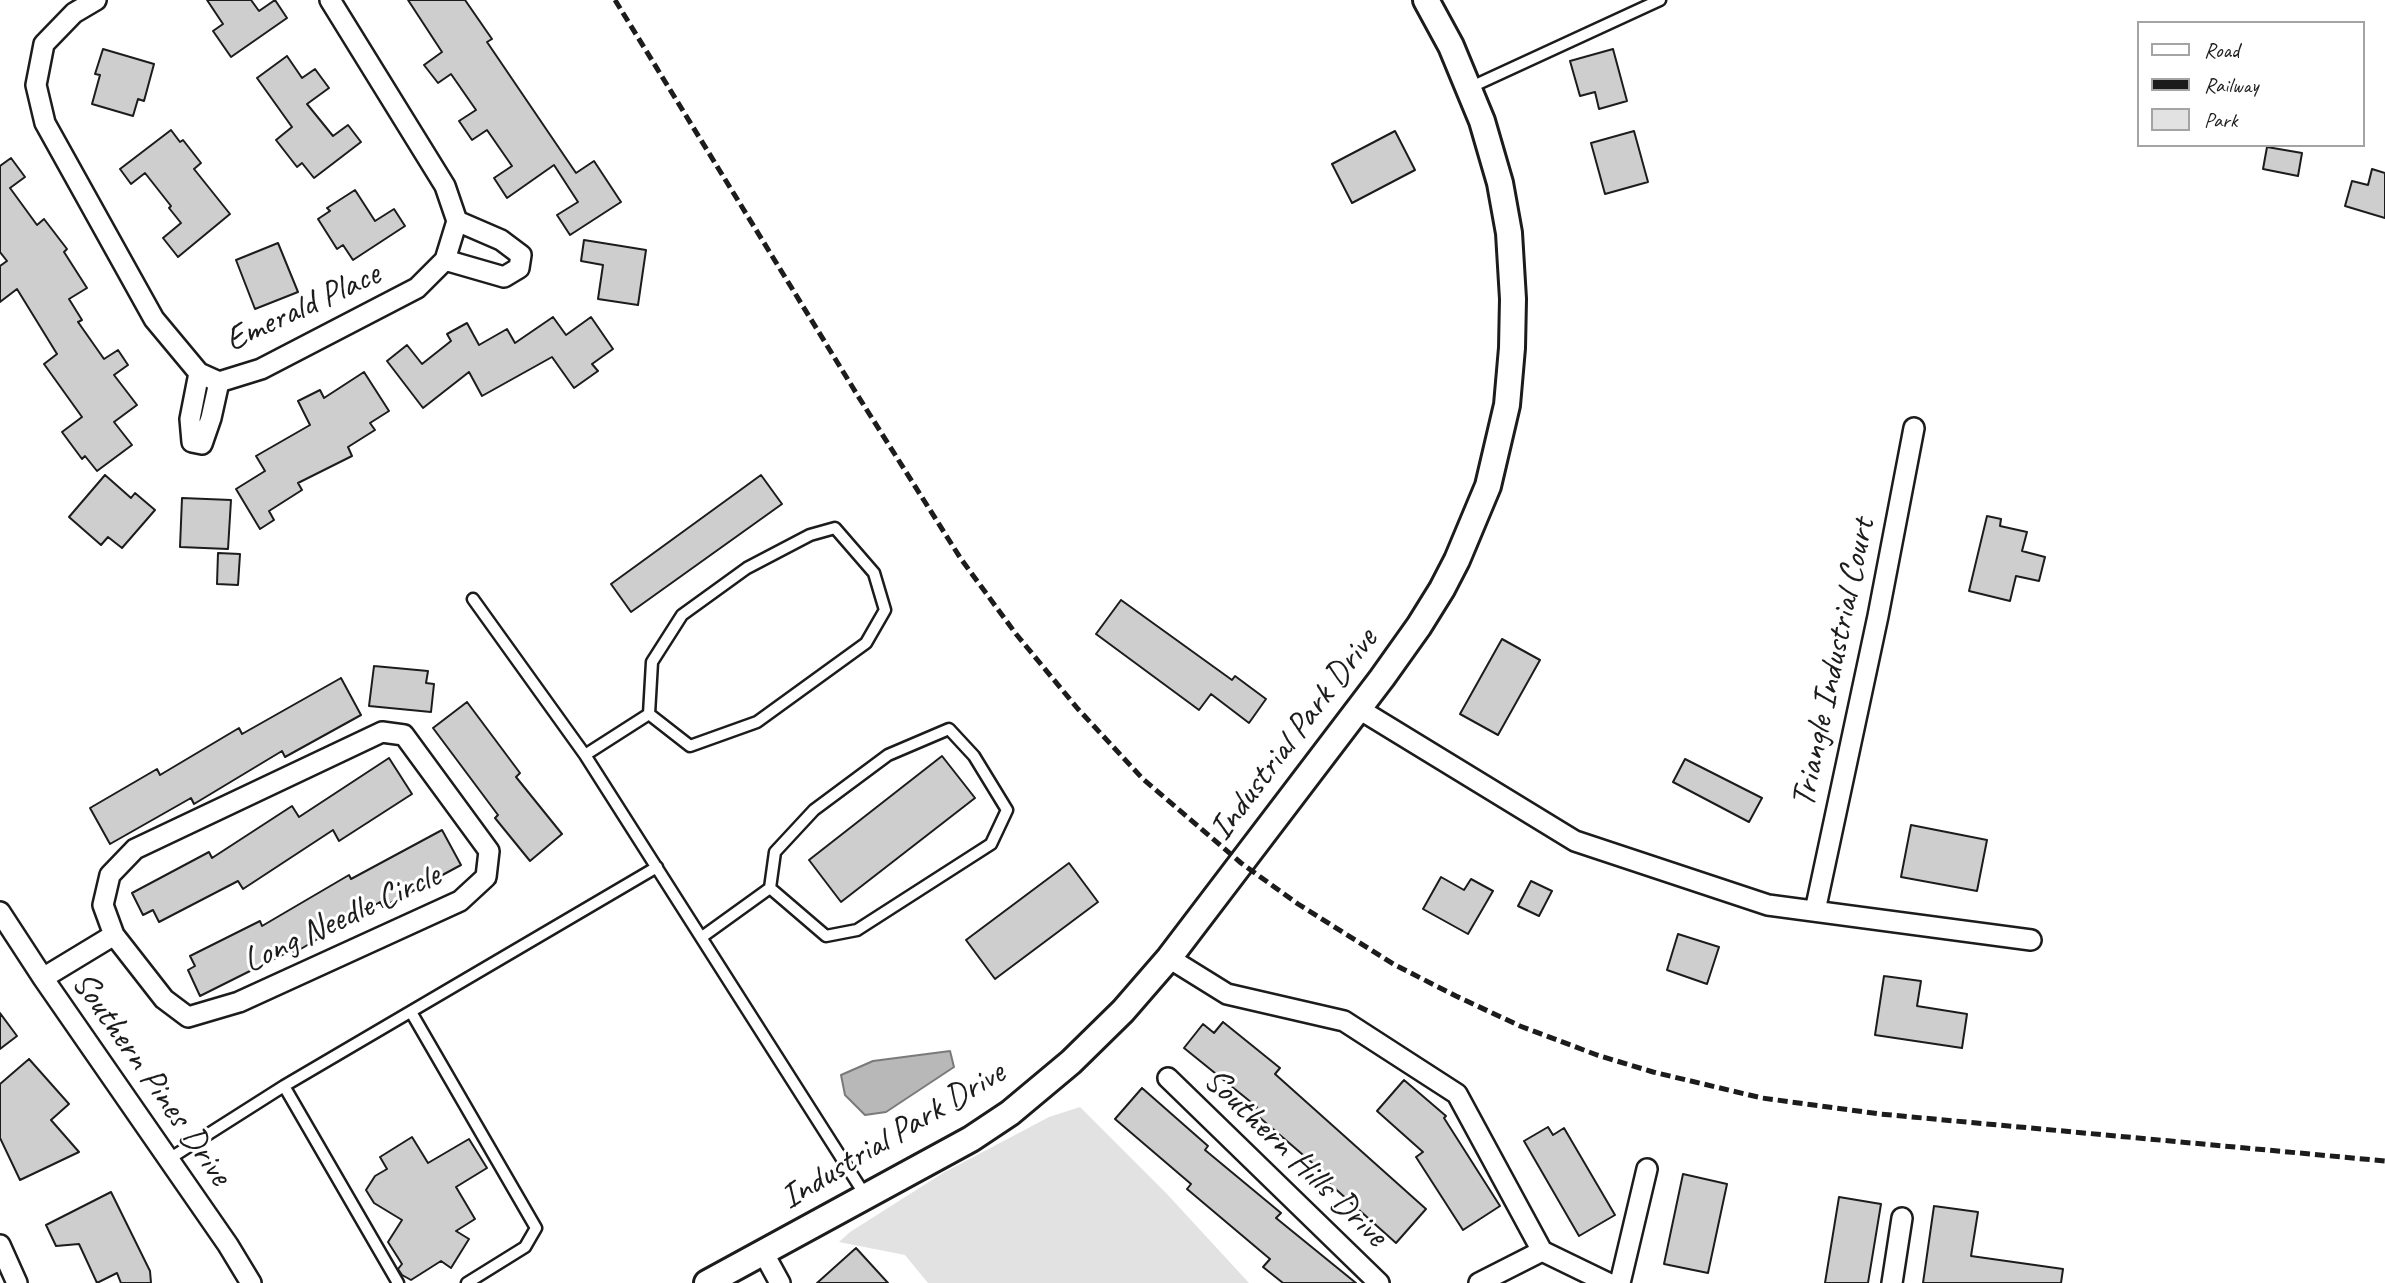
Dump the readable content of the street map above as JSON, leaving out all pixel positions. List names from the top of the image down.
{
  "streets": {
    "street": [
      "Emerald Place",
      "Triangle Industrial Court",
      "Industrial Park Drive",
      "Long Needle Circle",
      "Southern Pines Drive",
      "Southern Hills Drive"
    ]
  },
  "legend": ["Road", "Railway", "Park"]
}
